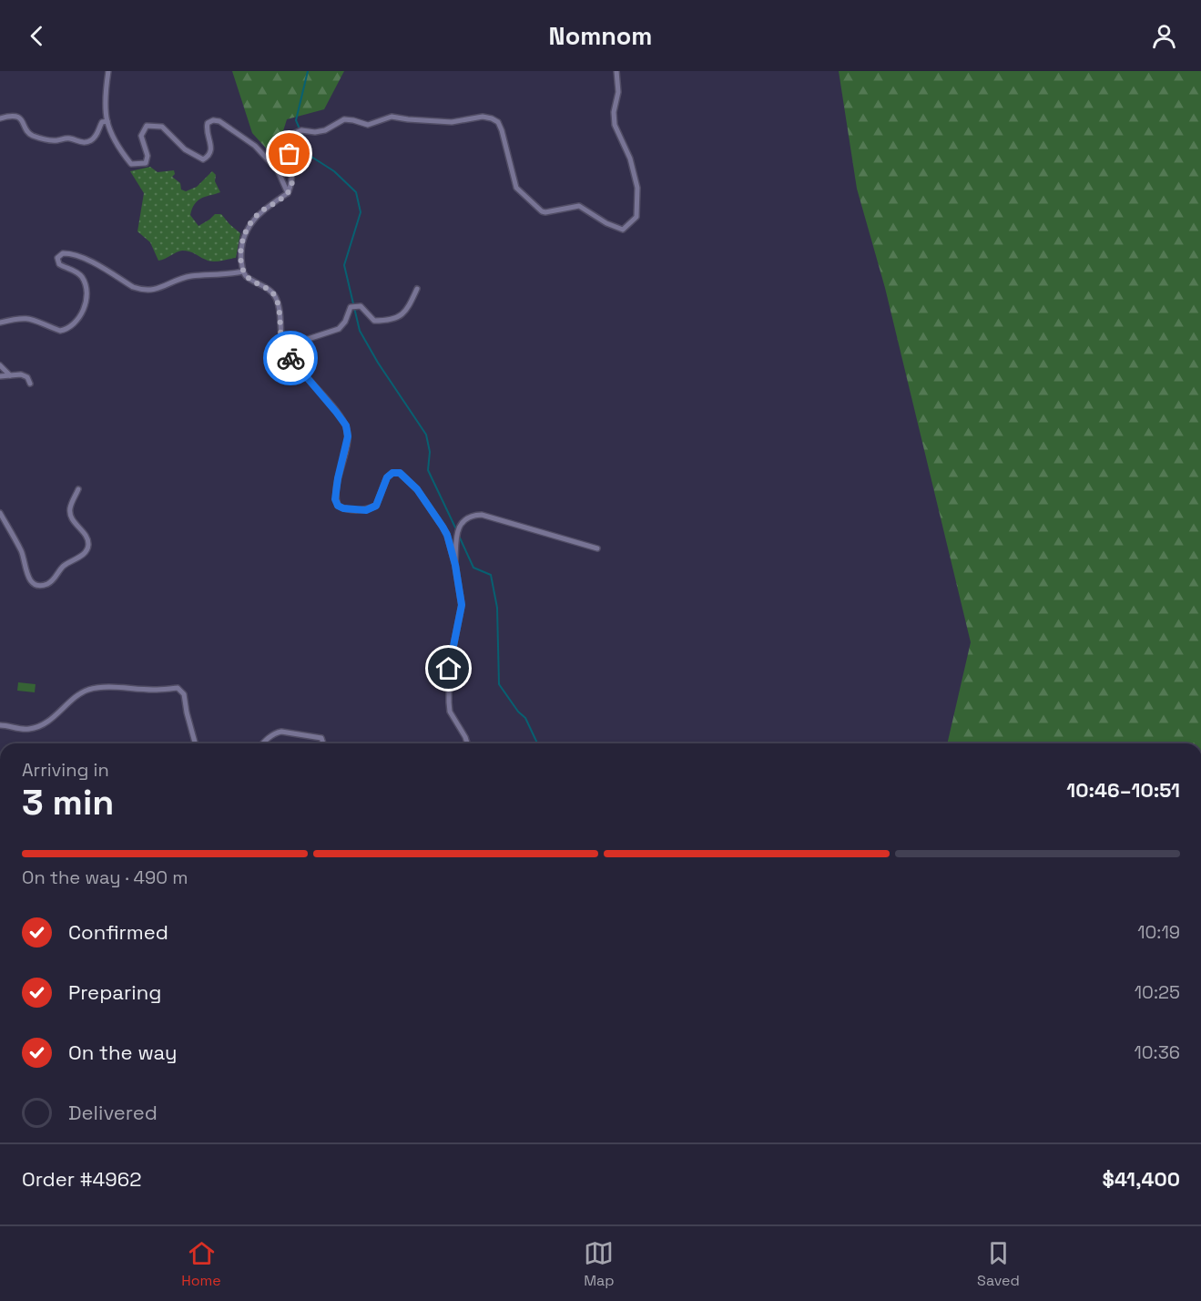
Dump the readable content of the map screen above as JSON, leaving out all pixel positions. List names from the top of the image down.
{
  "page": {
    "header": "Nomnom",
    "heading": ["3 min", "Arriving in", "10:46–10:51"],
    "panel": ["Order #4962", "$41,400"],
    "bar": "On the way · 490 m",
    "list": [
      ["Confirmed", "10:19"],
      ["Preparing", "10:25"],
      ["On the way", "10:36"],
      "Delivered"
    ],
    "tabs": ["Home", "Map", "Saved"]
  }
}
